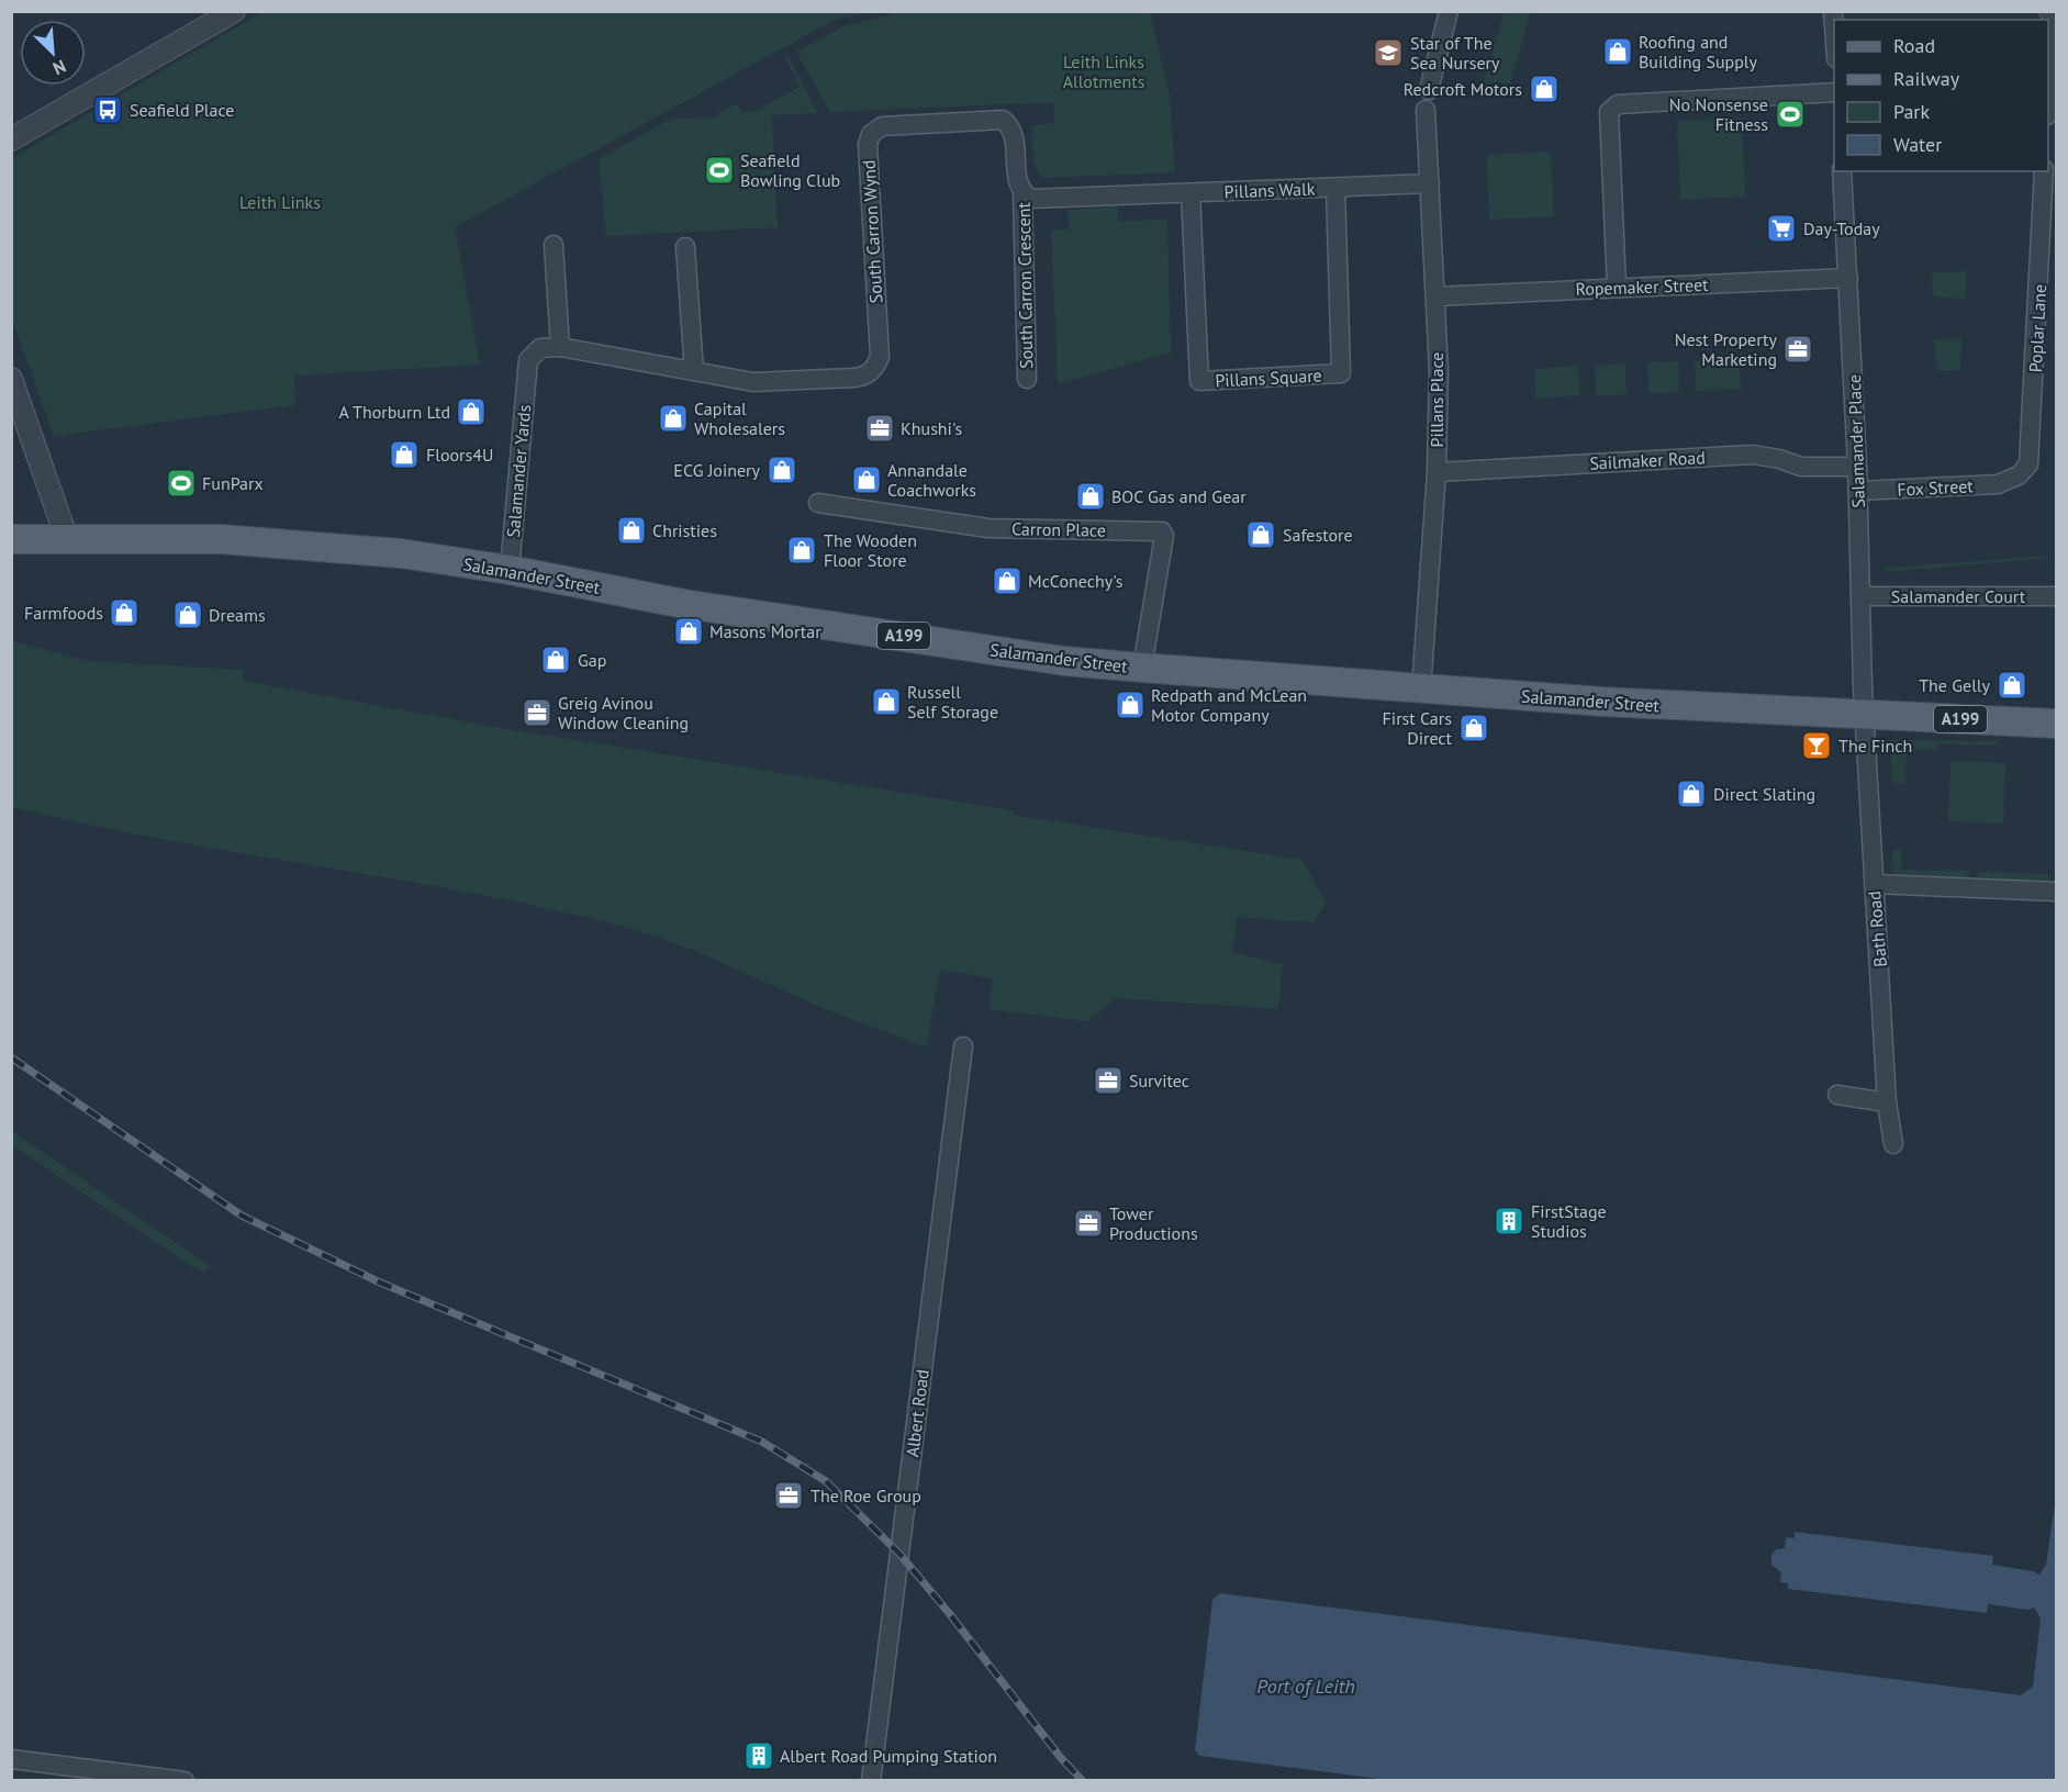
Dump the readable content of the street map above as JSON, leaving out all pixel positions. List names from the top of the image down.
{
  "streets": {
    "main road": ["Salamander Street", "A199"],
    "street": [
      "Pillans Walk",
      "South Carron Wynd",
      "South Carron Crescent",
      "Ropemaker Street",
      "Poplar Lane",
      "Pillans Square",
      "Pillans Place",
      "Salamander Place",
      "Sailmaker Road",
      "Salamander Yards",
      "Fox Street",
      "Carron Place",
      "Salamander Court",
      "Bath Road",
      "Albert Road"
    ]
  },
  "crossings": [
    ["Pillans Walk", "South Carron Wynd"],
    ["Pillans Walk", "South Carron Crescent"],
    ["Pillans Walk", "Pillans Square"],
    ["Pillans Walk", "Pillans Place"],
    ["South Carron Wynd", "South Carron Crescent"],
    ["South Carron Wynd", "Salamander Yards"],
    ["Ropemaker Street", "Pillans Place"],
    ["Ropemaker Street", "Salamander Place"],
    ["Poplar Lane", "Fox Street"],
    ["Pillans Place", "Sailmaker Road"],
    ["Pillans Place", "Salamander Street"],
    ["Salamander Place", "Sailmaker Road"],
    ["Salamander Place", "Fox Street"],
    ["Salamander Place", "Salamander Street"],
    ["Salamander Place", "Salamander Court"],
    ["Salamander Place", "Bath Road"],
    ["Salamander Yards", "Salamander Street"],
    ["Carron Place", "Salamander Street"],
    ["Salamander Street", "A199"],
    ["Salamander Street", "Bath Road"]
  ],
  "water": ["Port of Leith"],
  "parks": ["Leith Links Allotments", "Leith Links"],
  "places": {
    "shop": [
      "Roofing and Building Supply",
      "Redcroft Motors",
      "A Thorburn Ltd",
      "Capital Wholesalers",
      "Floors4U",
      "ECG Joinery",
      "Annandale Coachworks",
      "BOC Gas and Gear",
      "Christies",
      "Safestore",
      "The Wooden Floor Store",
      "McConechy's",
      "Farmfoods",
      "Dreams",
      "Masons Mortar",
      "Gap",
      "The Gelly",
      "Russell Self Storage",
      "Redpath and McLean Motor Company",
      "First Cars Direct",
      "Direct Slating"
    ],
    "school or university": ["Star of The Sea Nursery"],
    "bus stop": ["Seafield Place"],
    "sports": ["No Nonsense Fitness", "Seafield Bowling Club", "FunParx"],
    "supermarket": ["Day-Today"],
    "office": [
      "Nest Property Marketing",
      "Khushi's",
      "Greig Avinou Window Cleaning",
      "Survitec",
      "Tower Productions",
      "The Roe Group"
    ],
    "bar": ["The Finch"],
    "building": ["FirstStage Studios", "Albert Road Pumping Station"]
  },
  "legend": [
    "Road",
    "Railway",
    "Park",
    "Water"
  ],
  "north": "bottom right"
}
